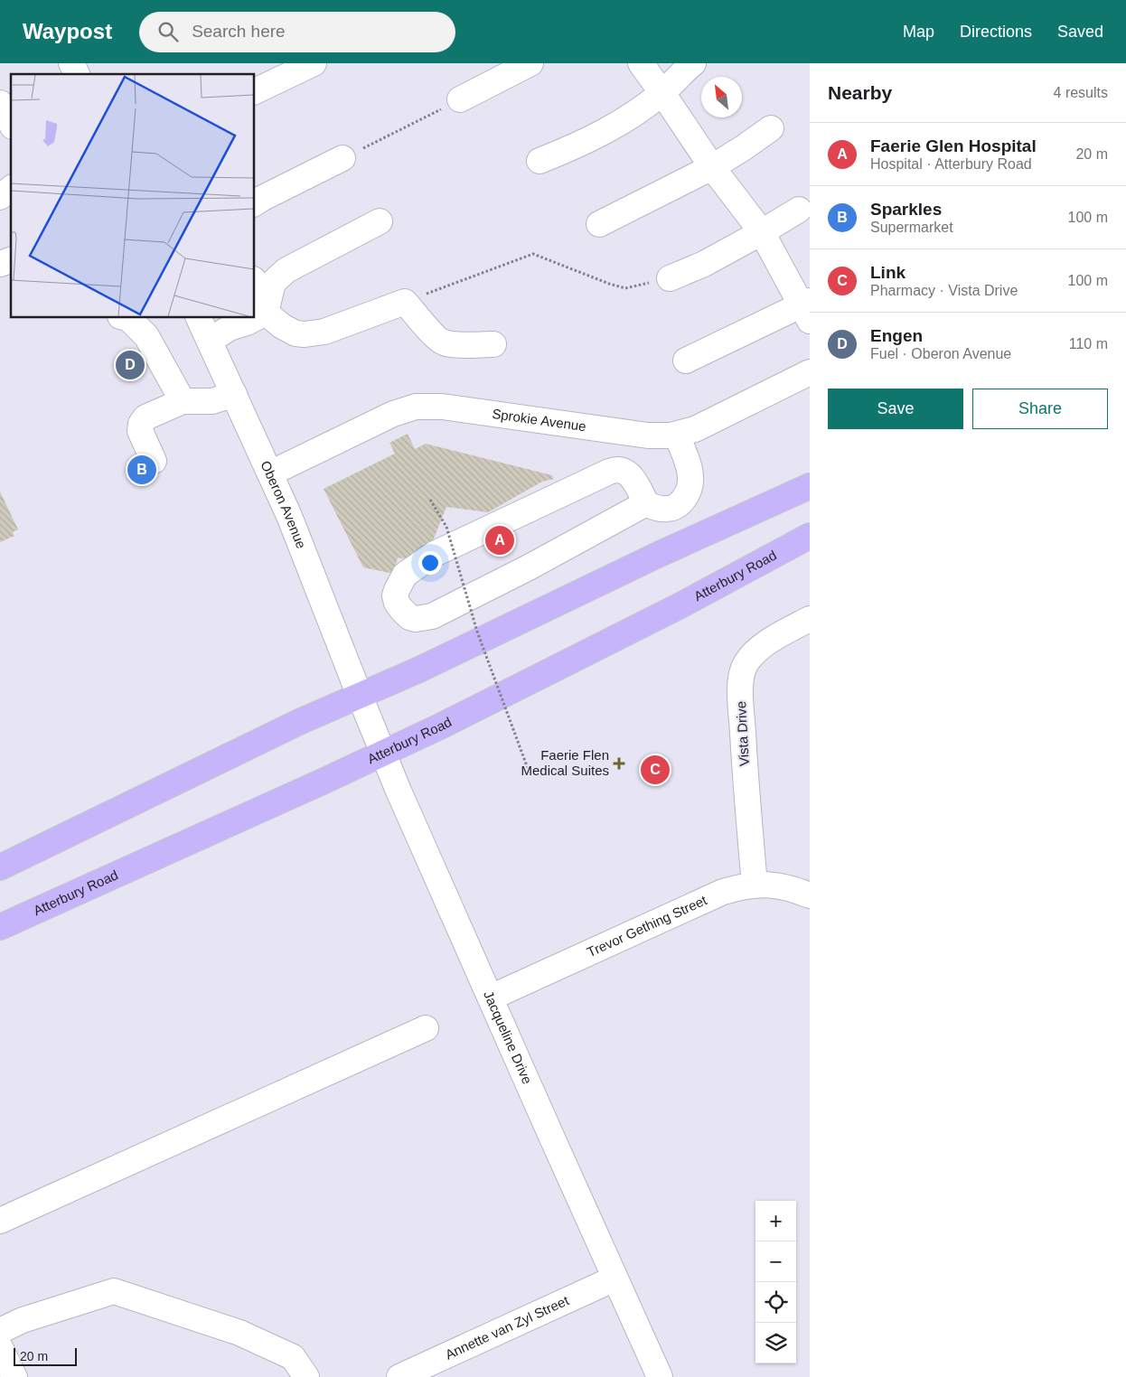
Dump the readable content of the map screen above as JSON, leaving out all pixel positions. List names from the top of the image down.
{
  "streets": {
    "main road": ["Atterbury Road"],
    "street": [
      "Sprokie Avenue",
      "Oberon Avenue",
      "Vista Drive",
      "Trevor Gething Street",
      "Jacqueline Drive",
      "Annette van Zyl Street"
    ]
  },
  "crossings": [
    ["Sprokie Avenue", "Oberon Avenue"],
    ["Oberon Avenue", "Jacqueline Drive"],
    ["Atterbury Road", "Jacqueline Drive"],
    ["Vista Drive", "Trevor Gething Street"],
    ["Trevor Gething Street", "Jacqueline Drive"],
    ["Jacqueline Drive", "Annette van Zyl Street"]
  ],
  "places": {
    "health": ["Faerie Flen Medical Suites"]
  },
  "scale_bar": "20 m",
  "north": "top left",
  "page": {
    "header": "Waypost",
    "search": "Search here",
    "nav": ["Map", "Directions", "Saved"],
    "heading": ["Nearby", "4 results"],
    "list": [
      {
        "mark": "A",
        "name": "Faerie Glen Hospital",
        "note": "Hospital · Atterbury Road",
        "value": "20 m"
      },
      {
        "mark": "B",
        "name": "Sparkles",
        "note": "Supermarket",
        "value": "100 m"
      },
      {
        "mark": "C",
        "name": "Link",
        "note": "Pharmacy · Vista Drive",
        "value": "100 m"
      },
      {
        "mark": "D",
        "name": "Engen",
        "note": "Fuel · Oberon Avenue",
        "value": "110 m"
      }
    ],
    "pins": [
      "D",
      "B",
      "A",
      "C"
    ],
    "buttons": ["Save", "Share"],
    "map_buttons": ["+", "−"],
    "scale": "20 m"
  }
}
